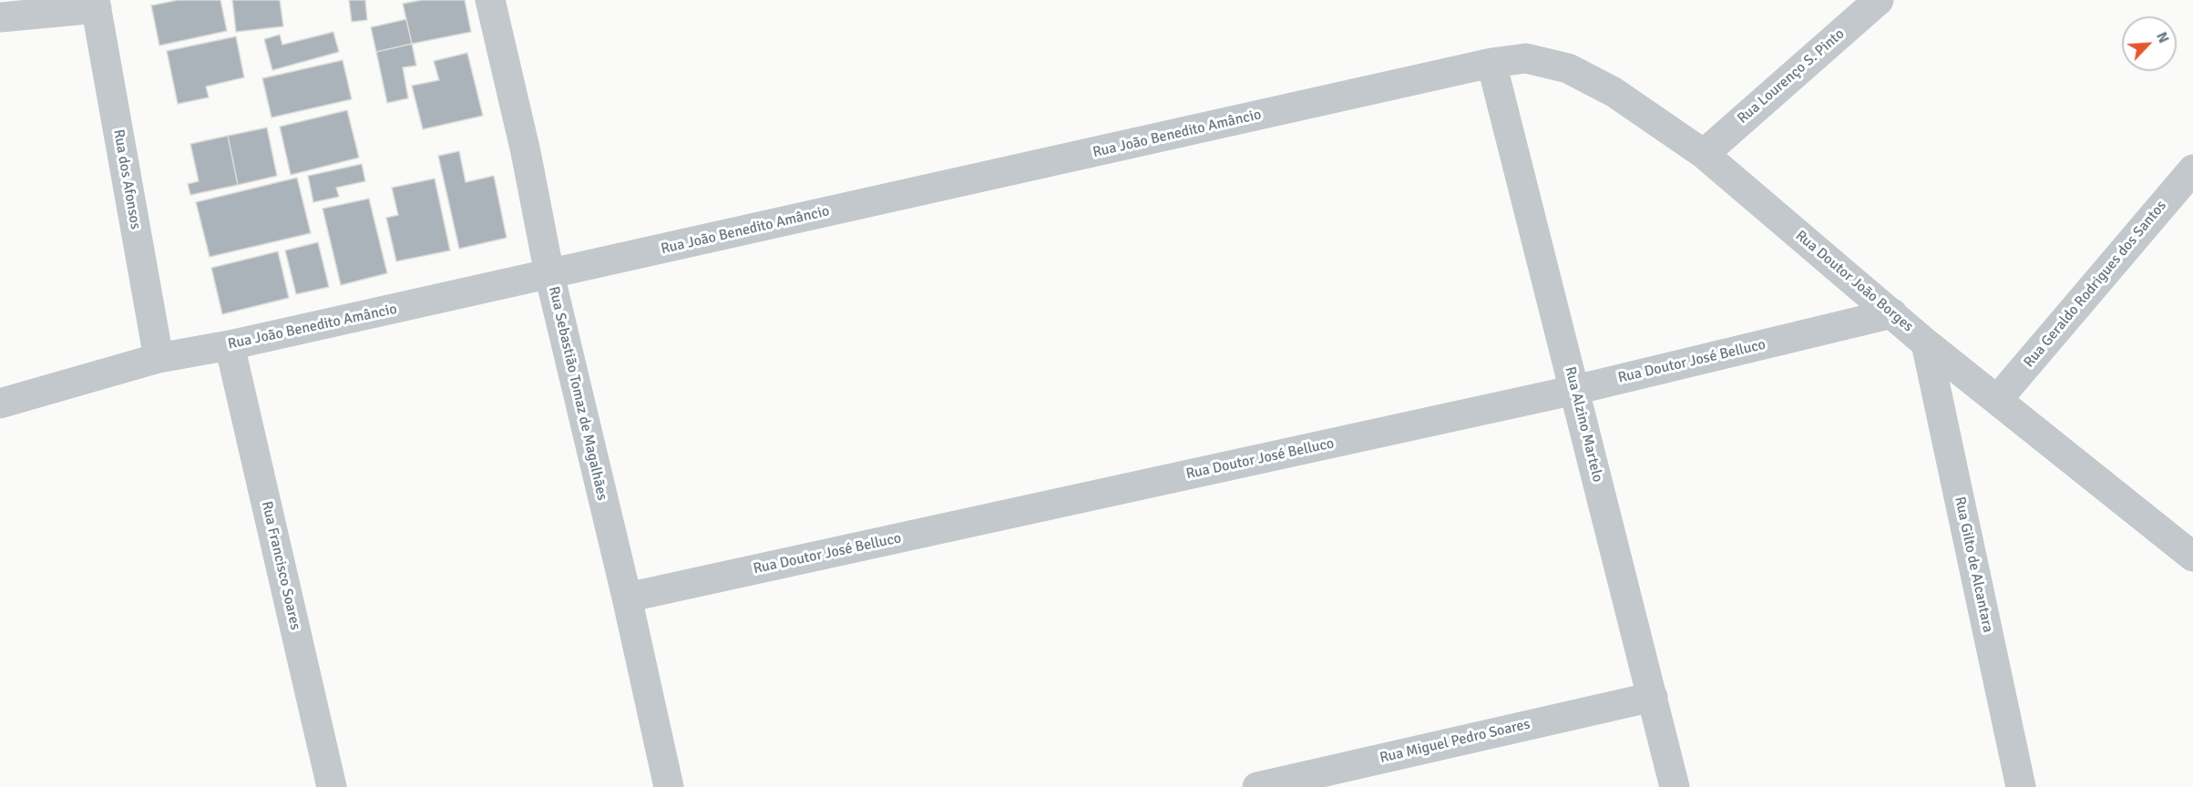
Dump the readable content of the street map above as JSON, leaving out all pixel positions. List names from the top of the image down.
{
  "streets": {
    "street": [
      "Rua Lourenço S. Pinto",
      "Rua João Benedito Amâncio",
      "Rua dos Afonsos",
      "Rua Doutor João Borges",
      "Rua Geraldo Rodrigues dos Santos",
      "Rua Doutor José Belluco",
      "Rua Sebastião Tomaz de Magalhães",
      "Rua Alzino Martelo",
      "Rua Gilto de Alcantara",
      "Rua Francisco Soares",
      "Rua Miguel Pedro Soares"
    ]
  },
  "crossings": [
    ["Rua Lourenço S. Pinto", "Rua Doutor João Borges"],
    ["Rua João Benedito Amâncio", "Rua dos Afonsos"],
    ["Rua João Benedito Amâncio", "Rua Doutor João Borges"],
    ["Rua João Benedito Amâncio", "Rua Sebastião Tomaz de Magalhães"],
    ["Rua João Benedito Amâncio", "Rua Alzino Martelo"],
    ["Rua João Benedito Amâncio", "Rua Francisco Soares"],
    ["Rua Doutor João Borges", "Rua Geraldo Rodrigues dos Santos"],
    ["Rua Doutor João Borges", "Rua Doutor José Belluco"],
    ["Rua Doutor João Borges", "Rua Alzino Martelo"],
    ["Rua Doutor João Borges", "Rua Gilto de Alcantara"],
    ["Rua Doutor José Belluco", "Rua Sebastião Tomaz de Magalhães"],
    ["Rua Doutor José Belluco", "Rua Alzino Martelo"],
    ["Rua Alzino Martelo", "Rua Miguel Pedro Soares"]
  ],
  "north": "top right"
}
